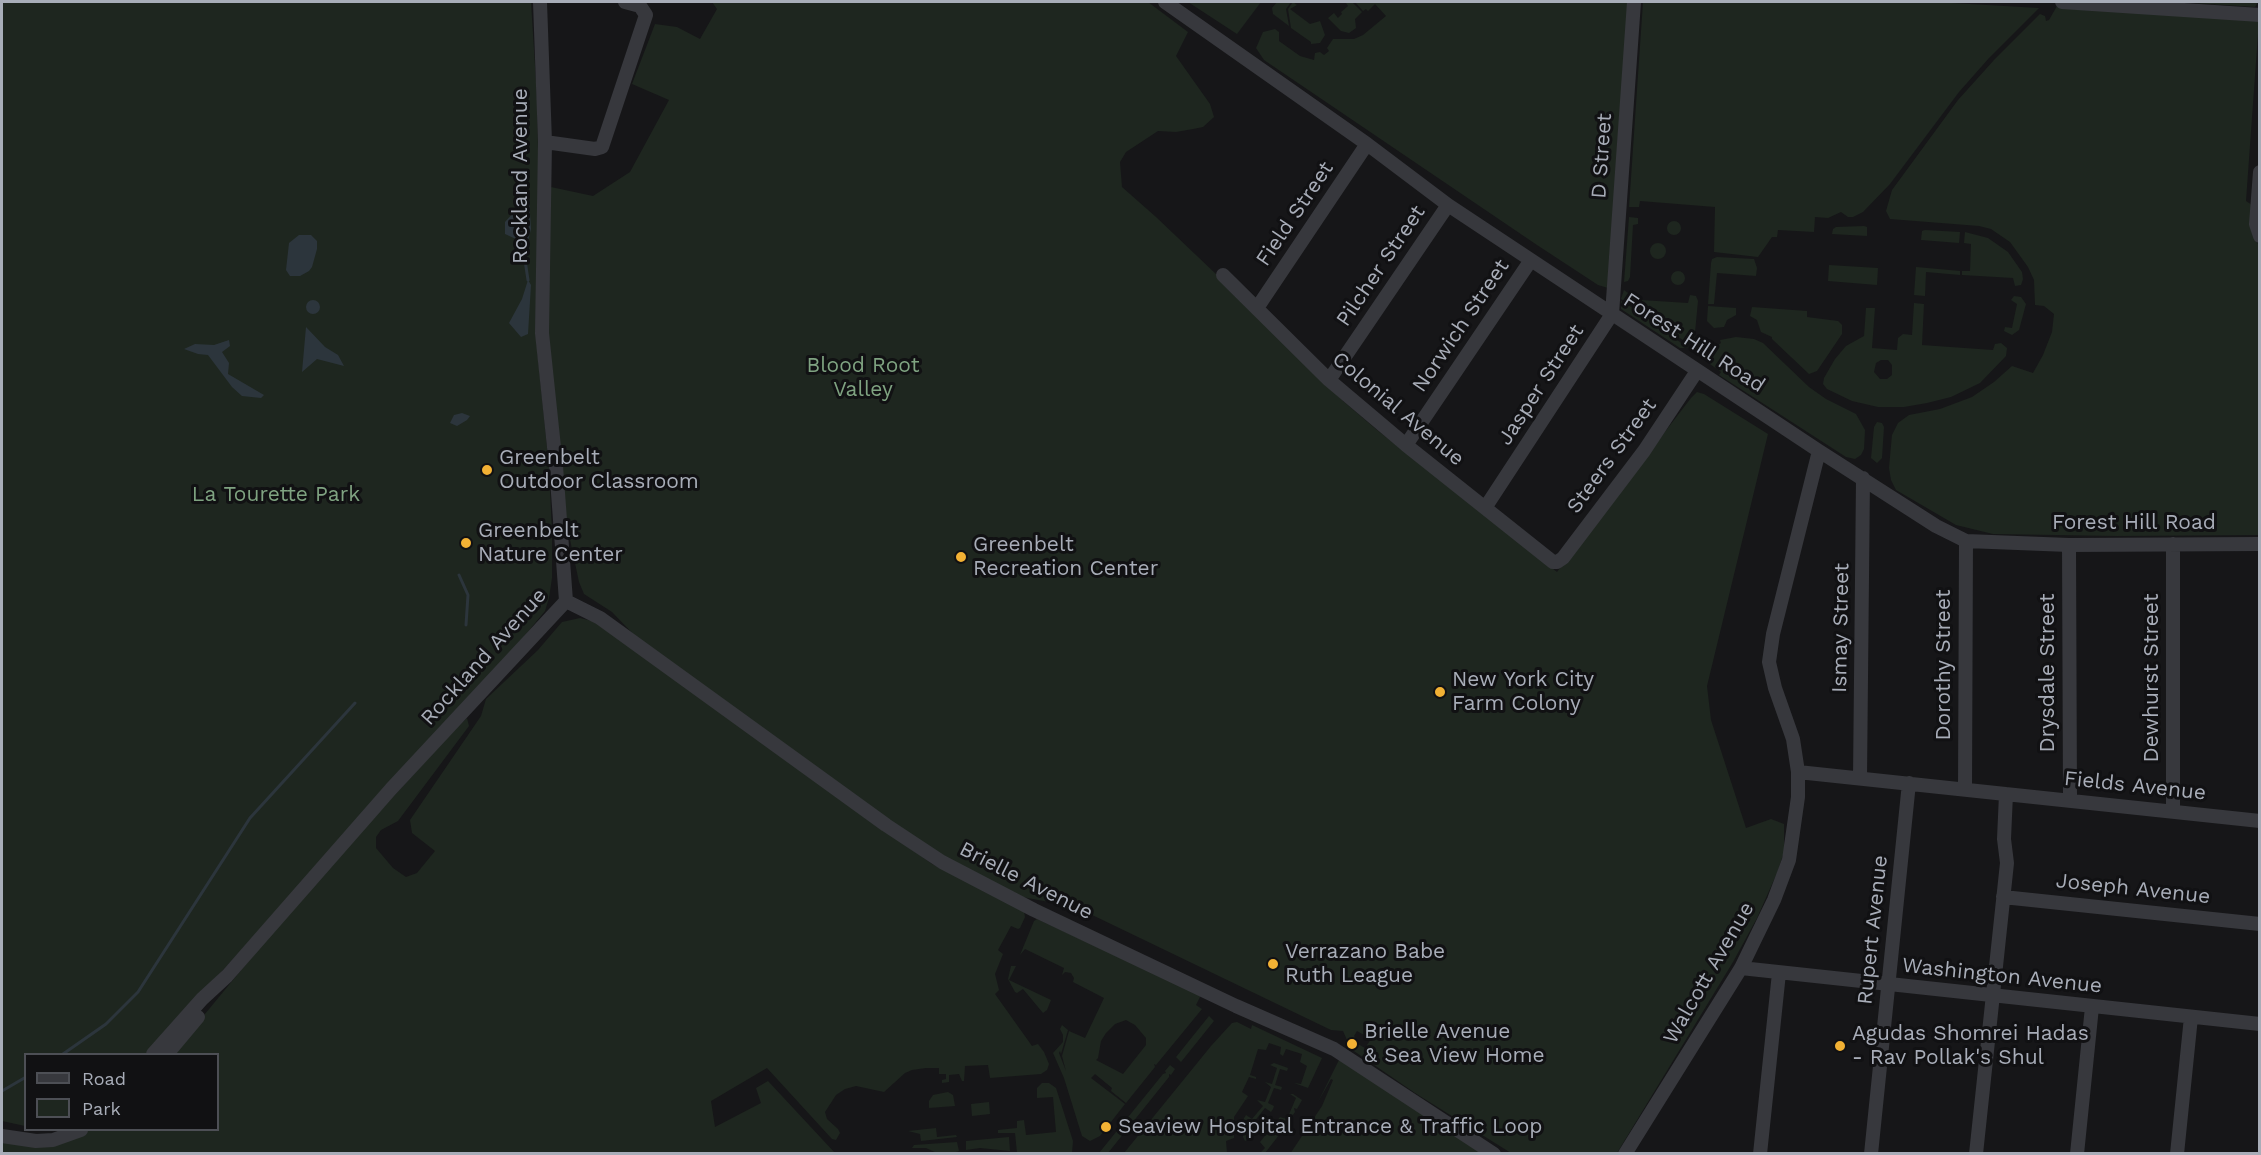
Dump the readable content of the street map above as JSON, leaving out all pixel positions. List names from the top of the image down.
{
  "streets": {
    "street": [
      "D Street",
      "Rockland Avenue",
      "Field Street",
      "Pilcher Street",
      "Norwich Street",
      "Forest Hill Road",
      "Jasper Street",
      "Colonial Avenue",
      "Steers Street",
      "Ismay Street",
      "Dorothy Street",
      "Drysdale Street",
      "Dewhurst Street",
      "Fields Avenue",
      "Brielle Avenue",
      "Joseph Avenue",
      "Rupert Avenue",
      "Walcott Avenue",
      "Washington Avenue"
    ]
  },
  "crossings": [
    ["D Street", "Forest Hill Road"],
    ["D Street", "Jasper Street"],
    ["Rockland Avenue", "Brielle Avenue"],
    ["Field Street", "Forest Hill Road"],
    ["Field Street", "Colonial Avenue"],
    ["Pilcher Street", "Forest Hill Road"],
    ["Pilcher Street", "Colonial Avenue"],
    ["Norwich Street", "Forest Hill Road"],
    ["Norwich Street", "Colonial Avenue"],
    ["Forest Hill Road", "Jasper Street"],
    ["Forest Hill Road", "Steers Street"],
    ["Forest Hill Road", "Ismay Street"],
    ["Forest Hill Road", "Dorothy Street"],
    ["Forest Hill Road", "Drysdale Street"],
    ["Forest Hill Road", "Dewhurst Street"],
    ["Forest Hill Road", "Walcott Avenue"],
    ["Jasper Street", "Colonial Avenue"],
    ["Colonial Avenue", "Steers Street"],
    ["Ismay Street", "Fields Avenue"],
    ["Dorothy Street", "Fields Avenue"],
    ["Drysdale Street", "Fields Avenue"],
    ["Dewhurst Street", "Fields Avenue"],
    ["Fields Avenue", "Rupert Avenue"],
    ["Fields Avenue", "Walcott Avenue"],
    ["Rupert Avenue", "Washington Avenue"],
    ["Walcott Avenue", "Washington Avenue"]
  ],
  "parks": ["Blood Root Valley", "La Tourette Park"],
  "places": [
    "Greenbelt Outdoor Classroom",
    "Greenbelt Nature Center",
    "Greenbelt Recreation Center",
    "New York City Farm Colony",
    "Verrazano Babe Ruth League",
    "Brielle Avenue & Sea View Home",
    "Agudas Shomrei Hadas - Rav Pollak's Shul",
    "Seaview Hospital Entrance & Traffic Loop"
  ],
  "legend": ["Road", "Park"]
}
